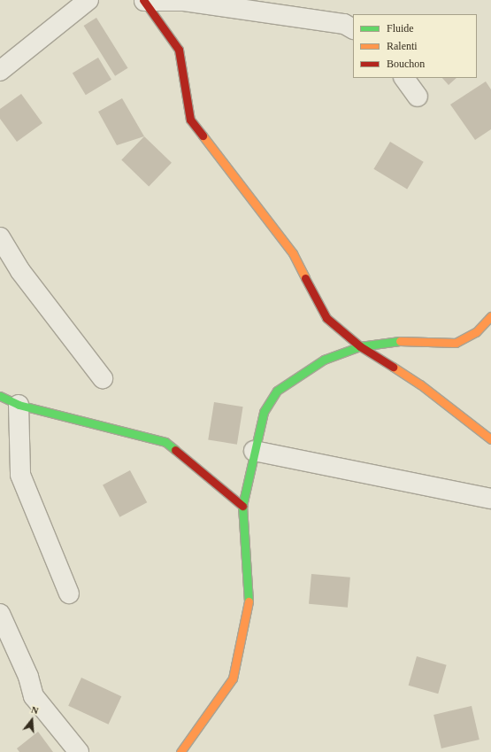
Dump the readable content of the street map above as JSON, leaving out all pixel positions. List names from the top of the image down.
{
  "legend": ["Fluide", "Ralenti", "Bouchon"],
  "north": "top"
}
